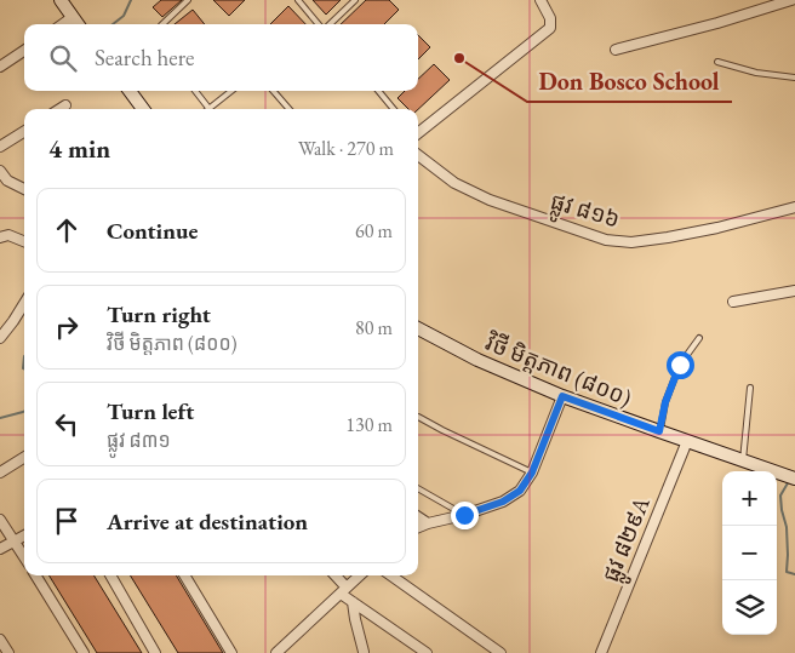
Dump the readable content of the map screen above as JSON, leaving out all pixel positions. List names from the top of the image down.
{
  "streets": {
    "main road": ["វិថី មិត្តភាព (៨០០)"],
    "street": ["ផ្លូវ ៨១៦", "ផ្លូវ ៨២៩A"]
  },
  "crossings": [
    ["វិថី មិត្តភាព (៨០០)", "ផ្លូវ ៨២៩A"]
  ],
  "places": ["Don Bosco School"],
  "page": {
    "search": "Search here",
    "heading": ["4 min", "Walk · 270 m"],
    "list": [
      ["Continue", "60 m"],
      ["Turn right", "វិថី មិត្តភាព (៨០០)", "80 m"],
      ["Turn left", "ផ្លូវ ៨៣១", "130 m"],
      "Arrive at destination"
    ],
    "map_buttons": ["+", "−"]
  }
}
